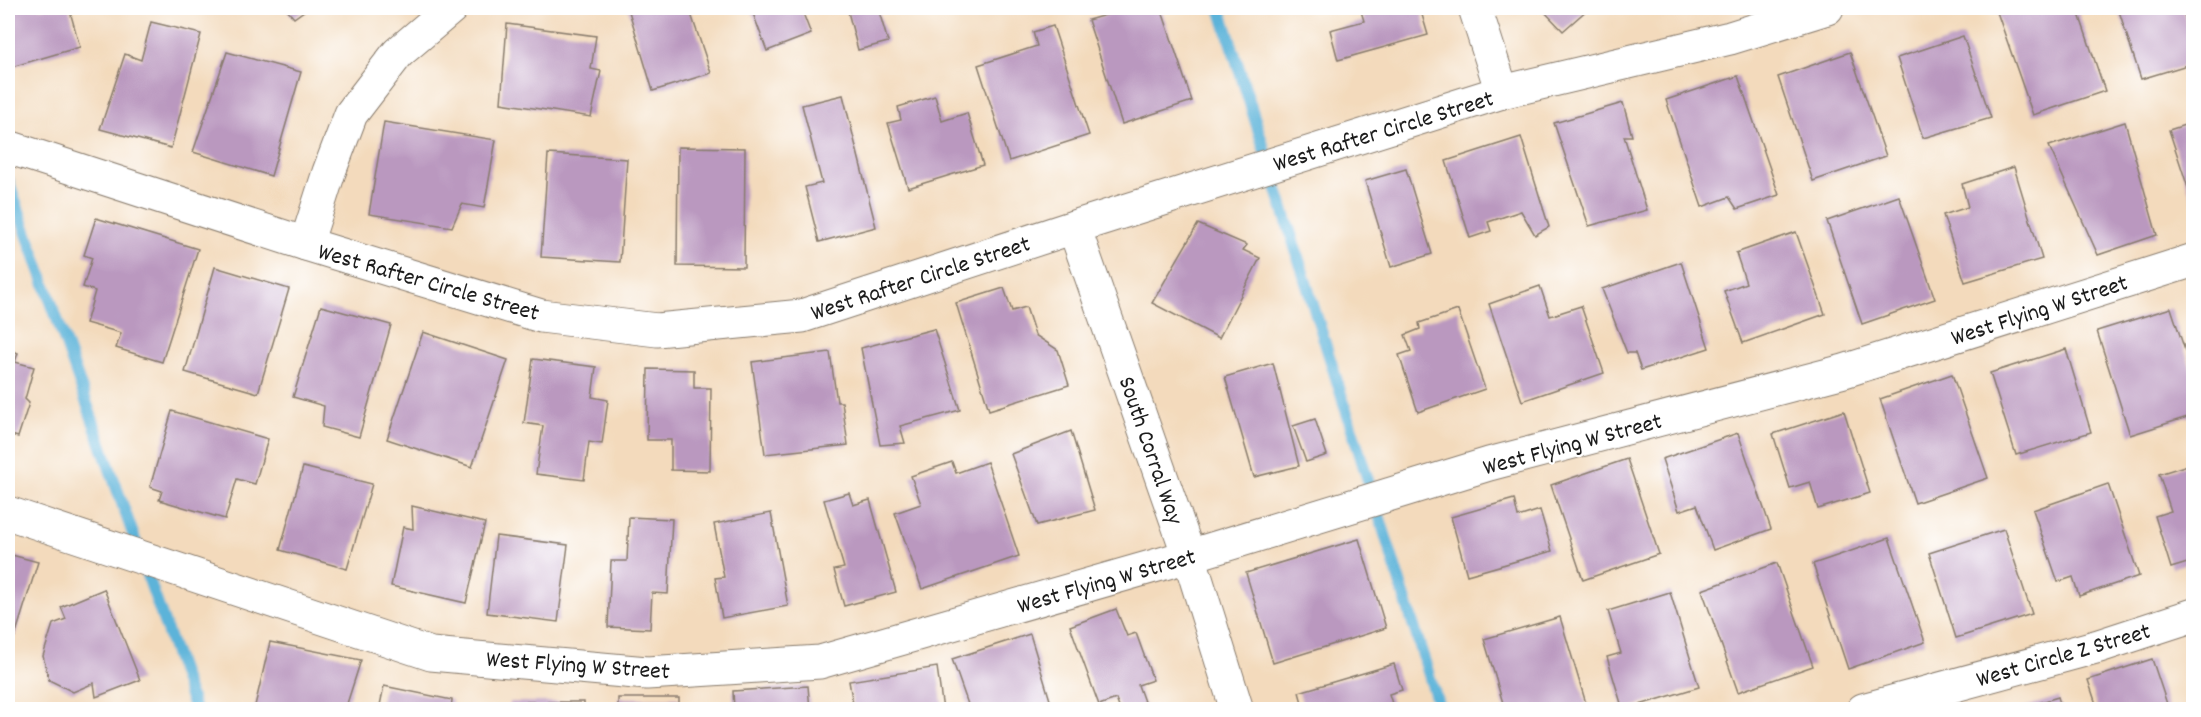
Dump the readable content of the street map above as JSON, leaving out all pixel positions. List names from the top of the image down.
{
  "streets": {
    "street": [
      "West Rafter Circle Street",
      "West Flying W Street",
      "South Corral Way",
      "West Circle Z Street"
    ]
  },
  "crossings": [
    ["West Rafter Circle Street", "South Corral Way"],
    ["West Flying W Street", "South Corral Way"]
  ]
}
